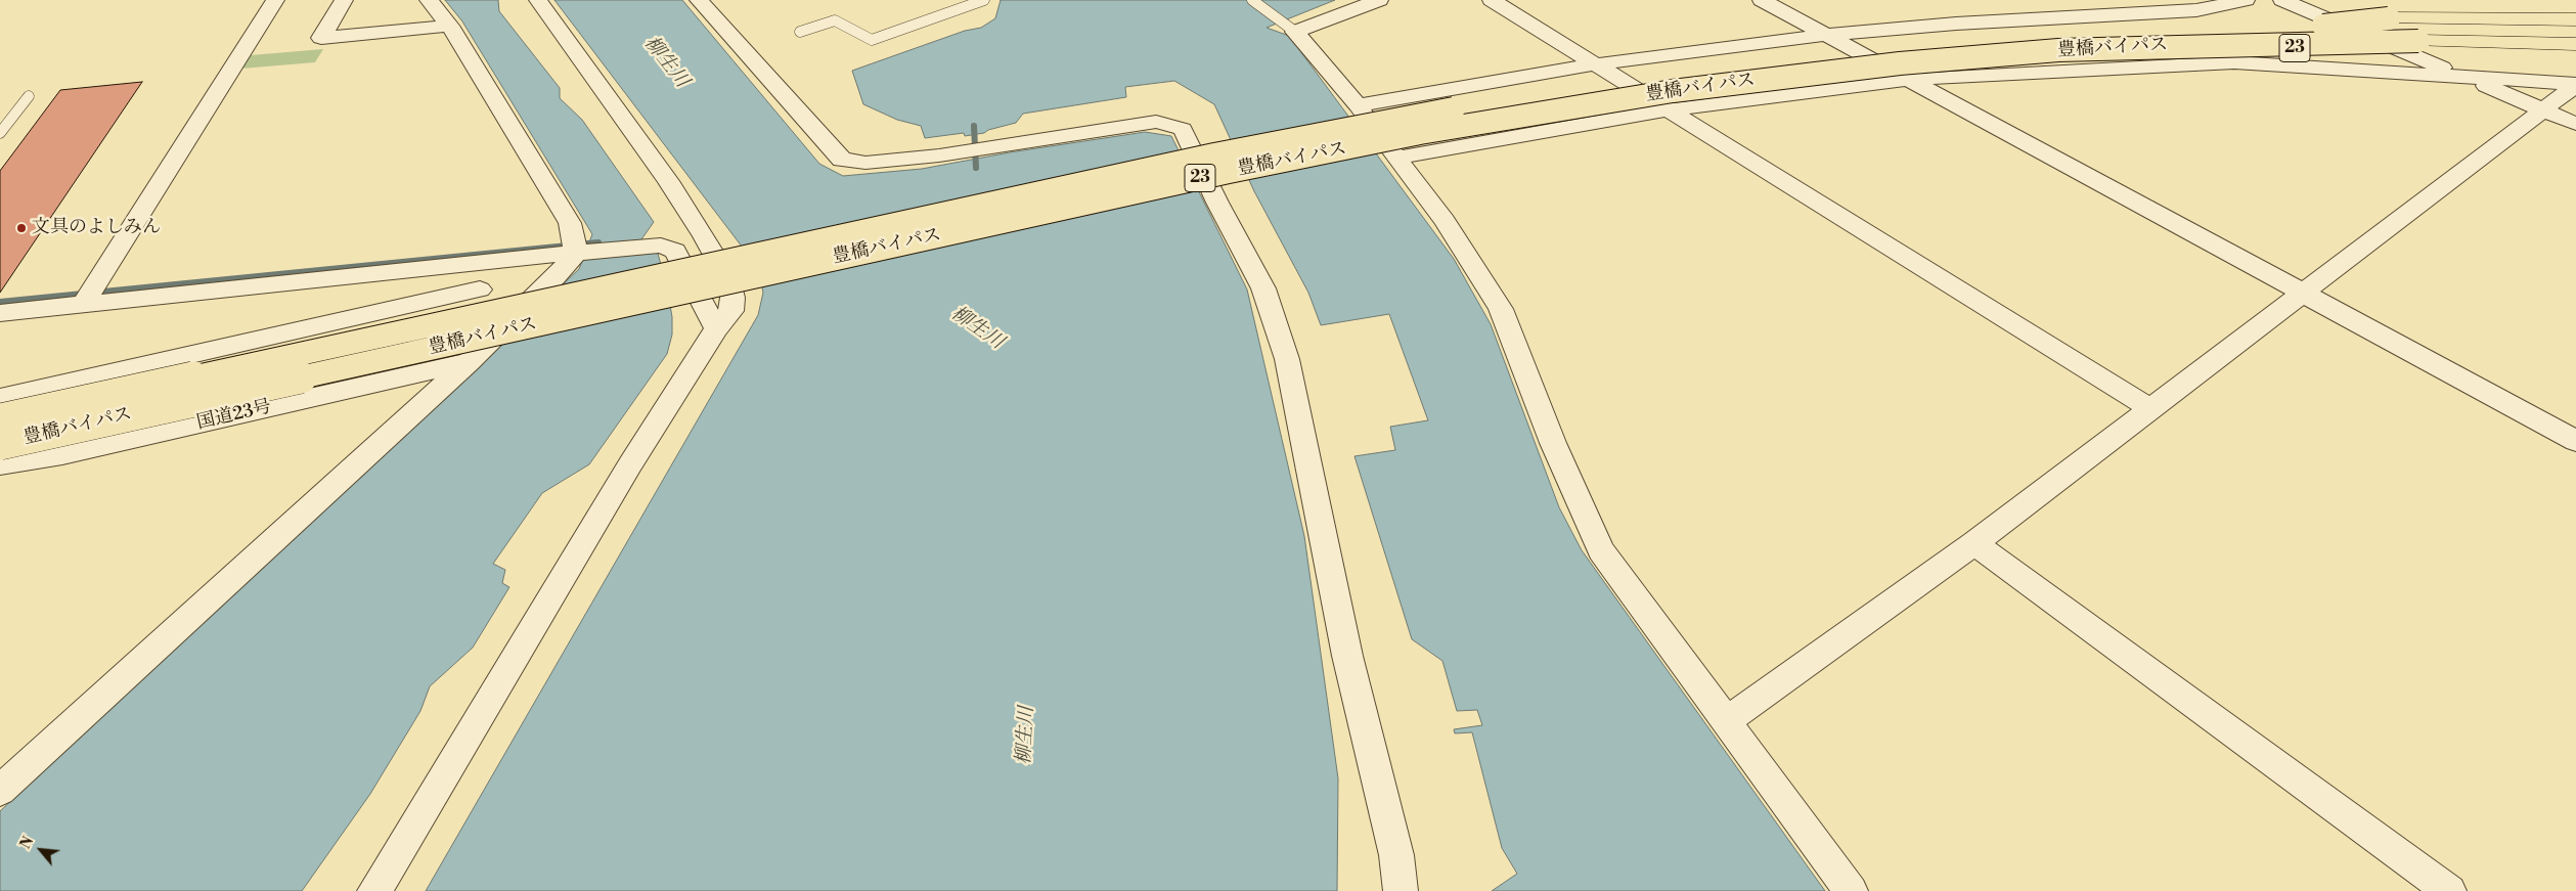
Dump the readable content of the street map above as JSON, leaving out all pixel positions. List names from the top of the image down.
{
  "streets": {
    "highway": ["豊橋バイパス", "23"],
    "street": ["国道23号"]
  },
  "crossings": [
    ["豊橋バイパス", "23"]
  ],
  "water": ["柳生川"],
  "places": ["文具のよしみん"],
  "north": "top left"
}
